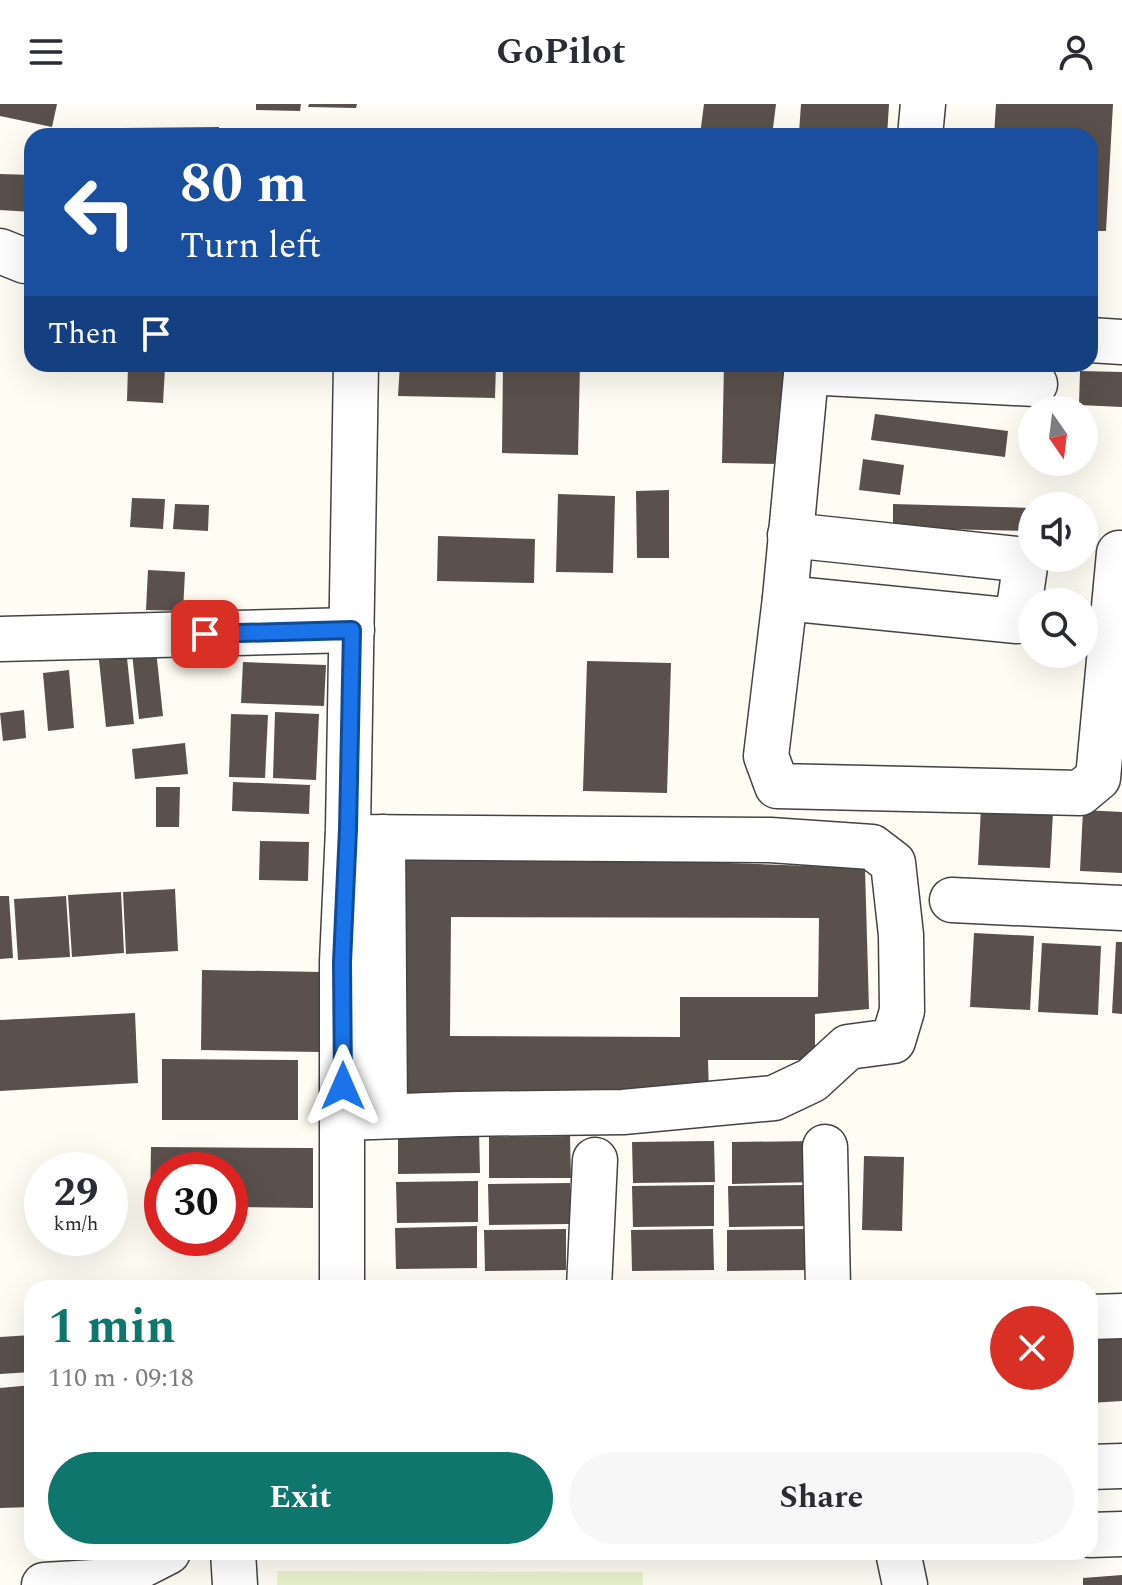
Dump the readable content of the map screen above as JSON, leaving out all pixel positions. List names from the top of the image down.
{
  "north": "bottom",
  "page": {
    "header": "GoPilot",
    "turn": ["80 m", "Turn left"],
    "then": "Then",
    "speed": "29 km/h",
    "limit": "30",
    "heading": ["1 min", "110 m · 09:18"],
    "buttons": ["Exit", "Share"]
  }
}
